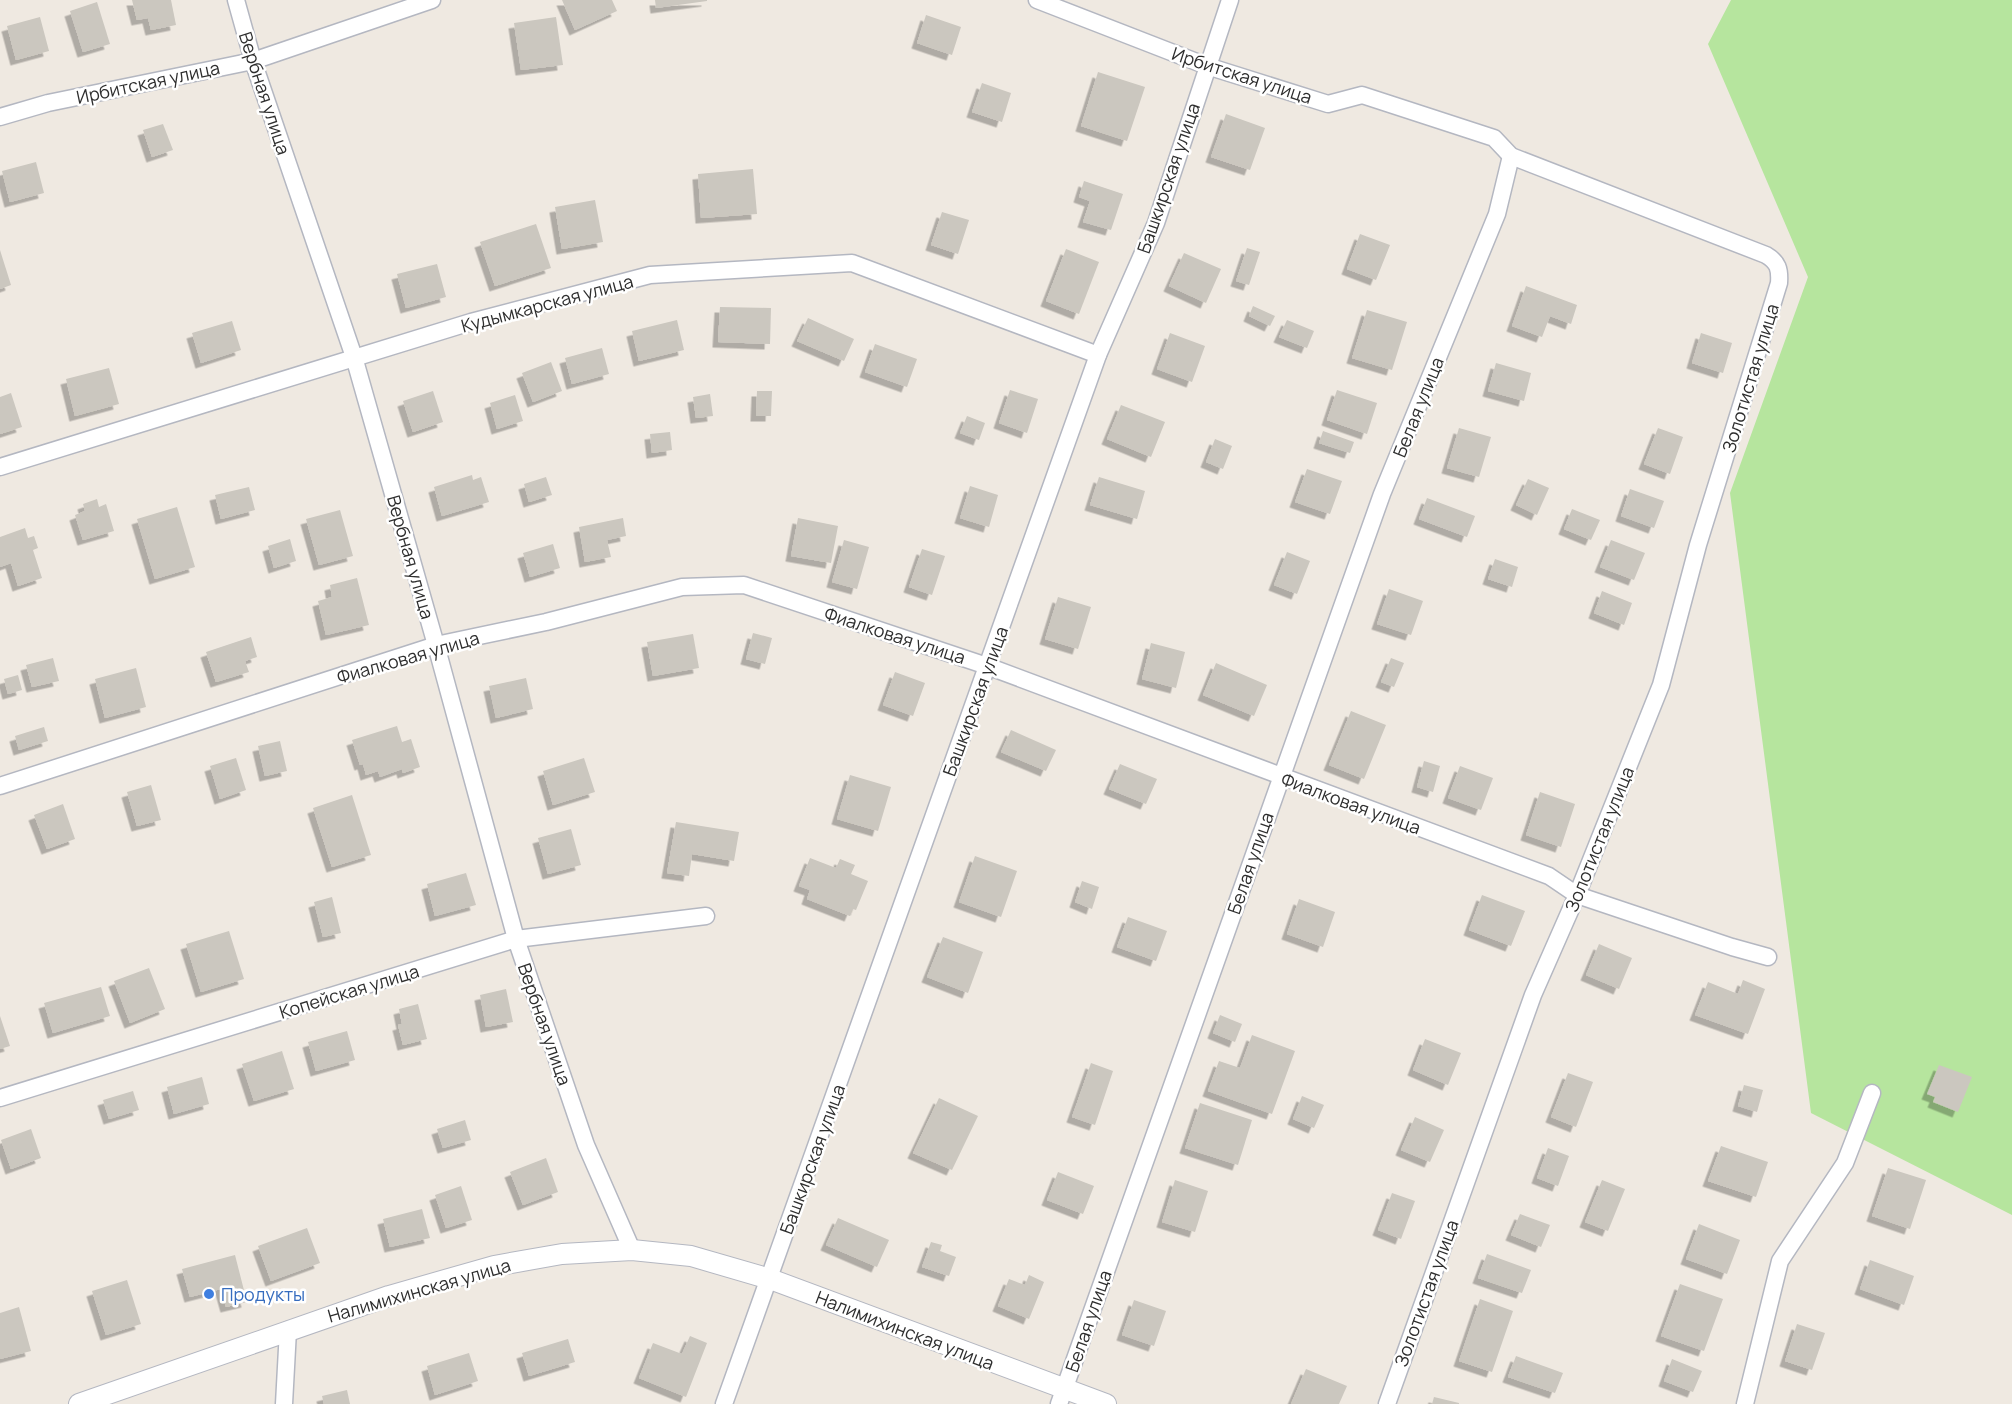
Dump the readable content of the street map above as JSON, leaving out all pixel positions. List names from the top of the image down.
{
  "streets": {
    "street": [
      "Ирбитская улица",
      "Вербная улица",
      "Башкирская улица",
      "Кудымкарская улица",
      "Золотистая улица",
      "Белая улица",
      "Фиалковая улица",
      "Копейская улица",
      "Налимихинская улица"
    ]
  },
  "crossings": [
    ["Ирбитская улица", "Вербная улица"],
    ["Ирбитская улица", "Башкирская улица"],
    ["Ирбитская улица", "Золотистая улица"],
    ["Ирбитская улица", "Белая улица"],
    ["Вербная улица", "Кудымкарская улица"],
    ["Вербная улица", "Фиалковая улица"],
    ["Вербная улица", "Копейская улица"],
    ["Вербная улица", "Налимихинская улица"],
    ["Башкирская улица", "Кудымкарская улица"],
    ["Башкирская улица", "Фиалковая улица"],
    ["Башкирская улица", "Налимихинская улица"],
    ["Золотистая улица", "Фиалковая улица"],
    ["Белая улица", "Фиалковая улица"],
    ["Белая улица", "Налимихинская улица"]
  ],
  "places": ["Продукты"]
}
